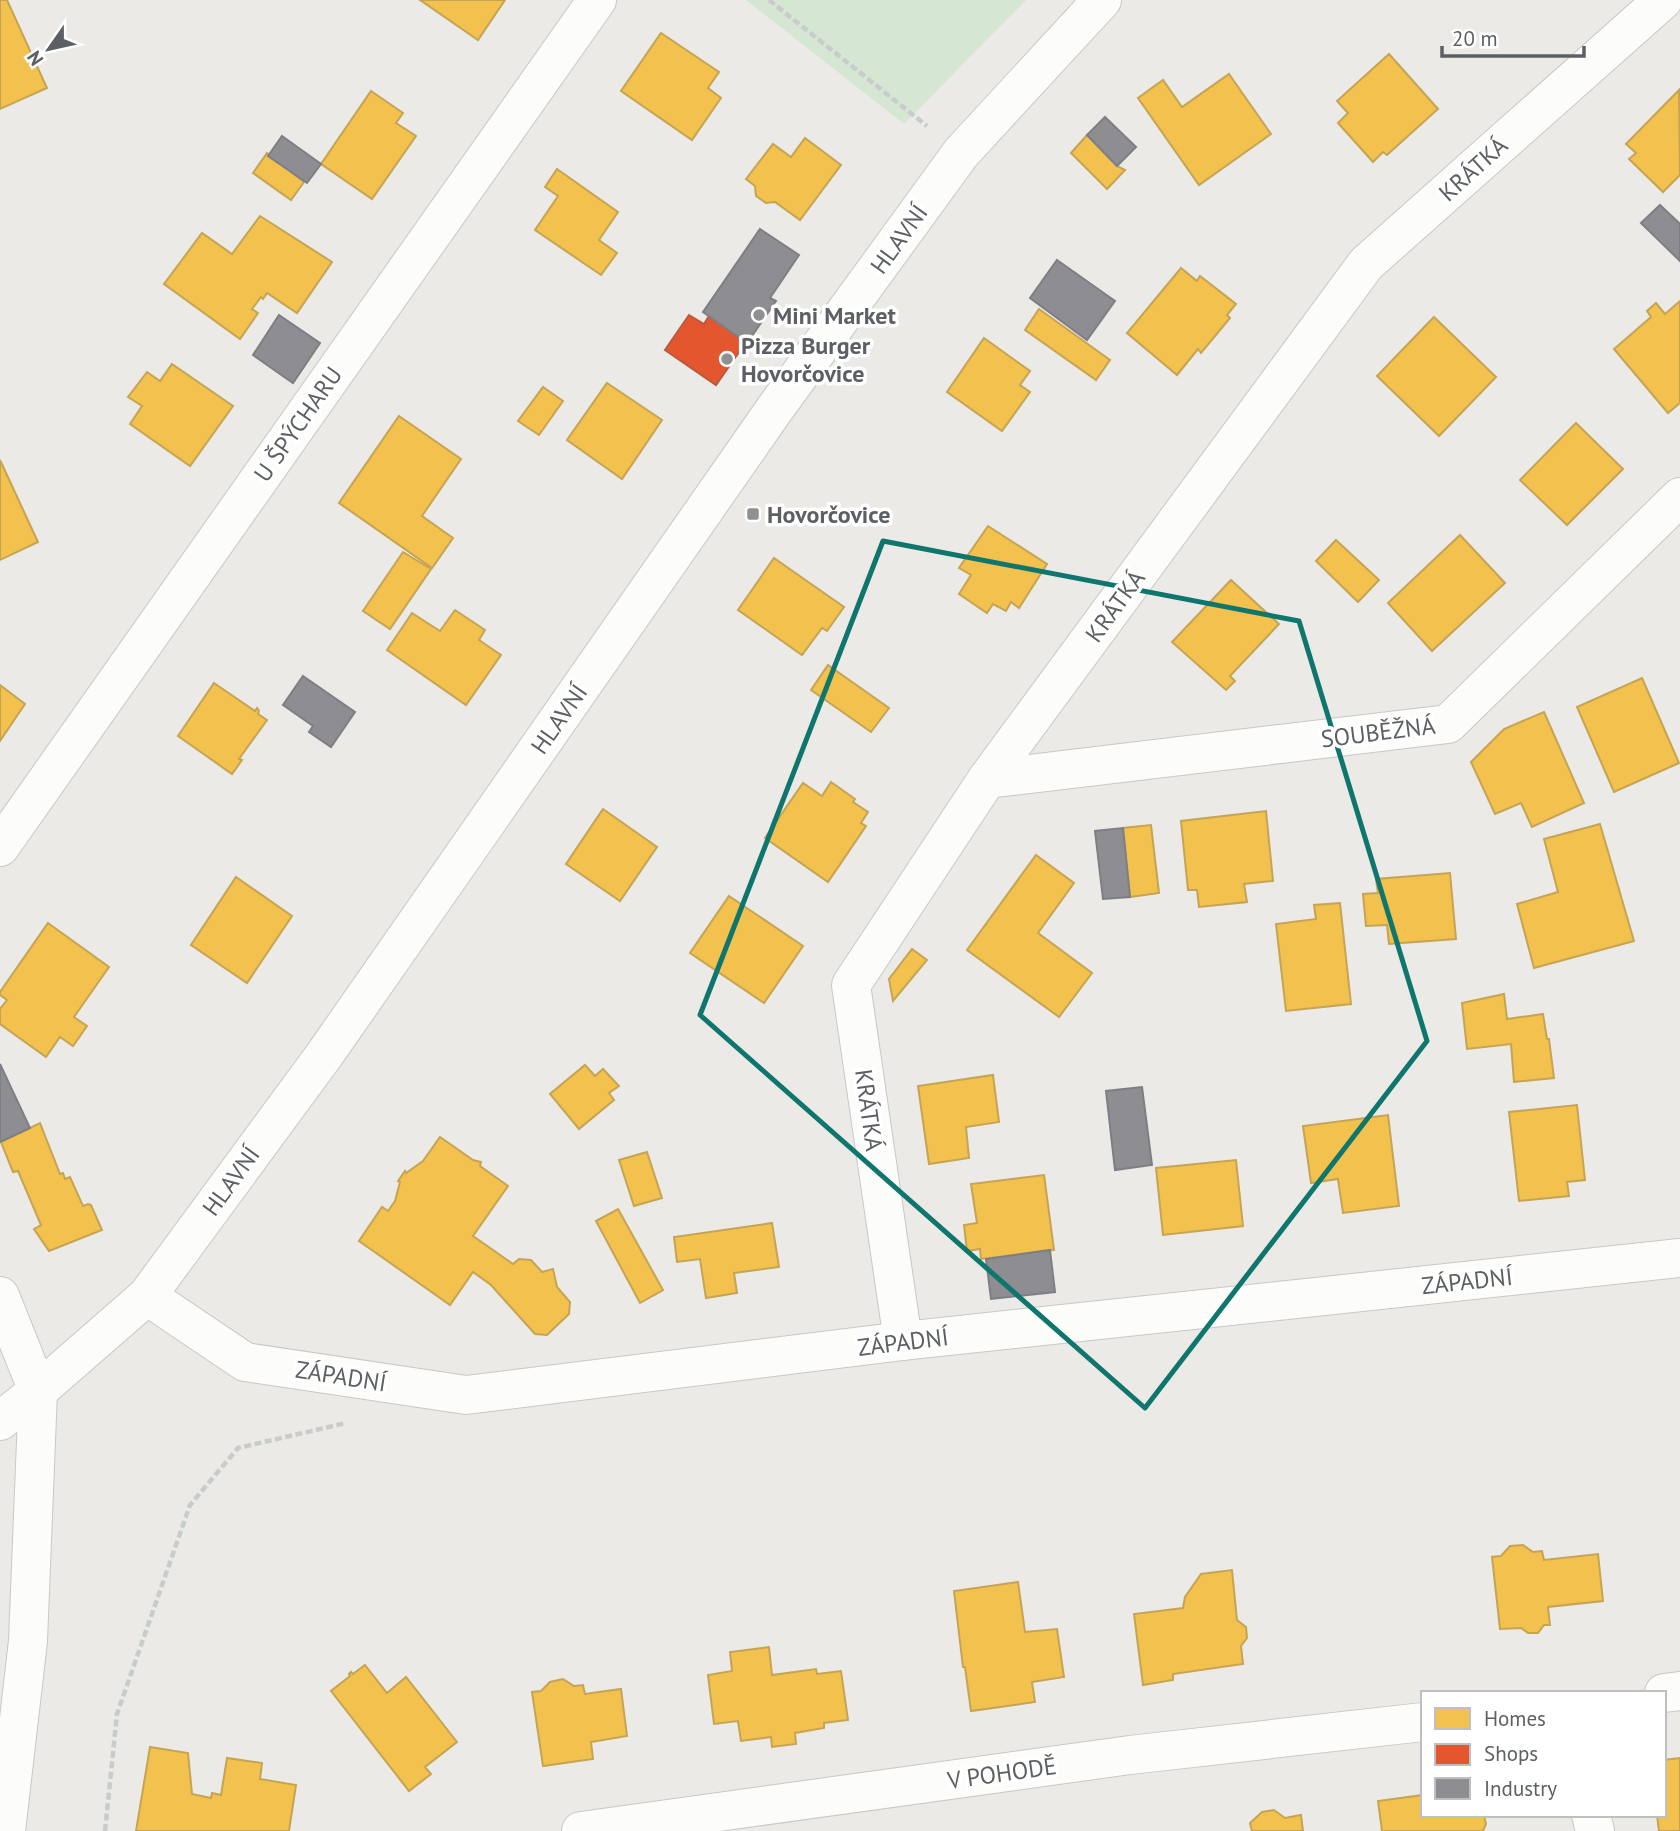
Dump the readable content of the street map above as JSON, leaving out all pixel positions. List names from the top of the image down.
{
  "streets": {
    "street": [
      "KRÁTKÁ",
      "HLAVNÍ",
      "U ŠPÝCHARU",
      "SOUBĚŽNÁ",
      "ZÁPADNÍ",
      "V POHODĚ"
    ]
  },
  "crossings": [
    ["KRÁTKÁ", "SOUBĚŽNÁ"],
    ["KRÁTKÁ", "ZÁPADNÍ"],
    ["HLAVNÍ", "ZÁPADNÍ"]
  ],
  "places": {
    "other": ["Mini Market", "Pizza Burger Hovorčovice"],
    "transit": ["Hovorčovice"]
  },
  "legend": ["Homes", "Shops", "Industry"],
  "scale_bar": "20 m",
  "north": "bottom left"
}
